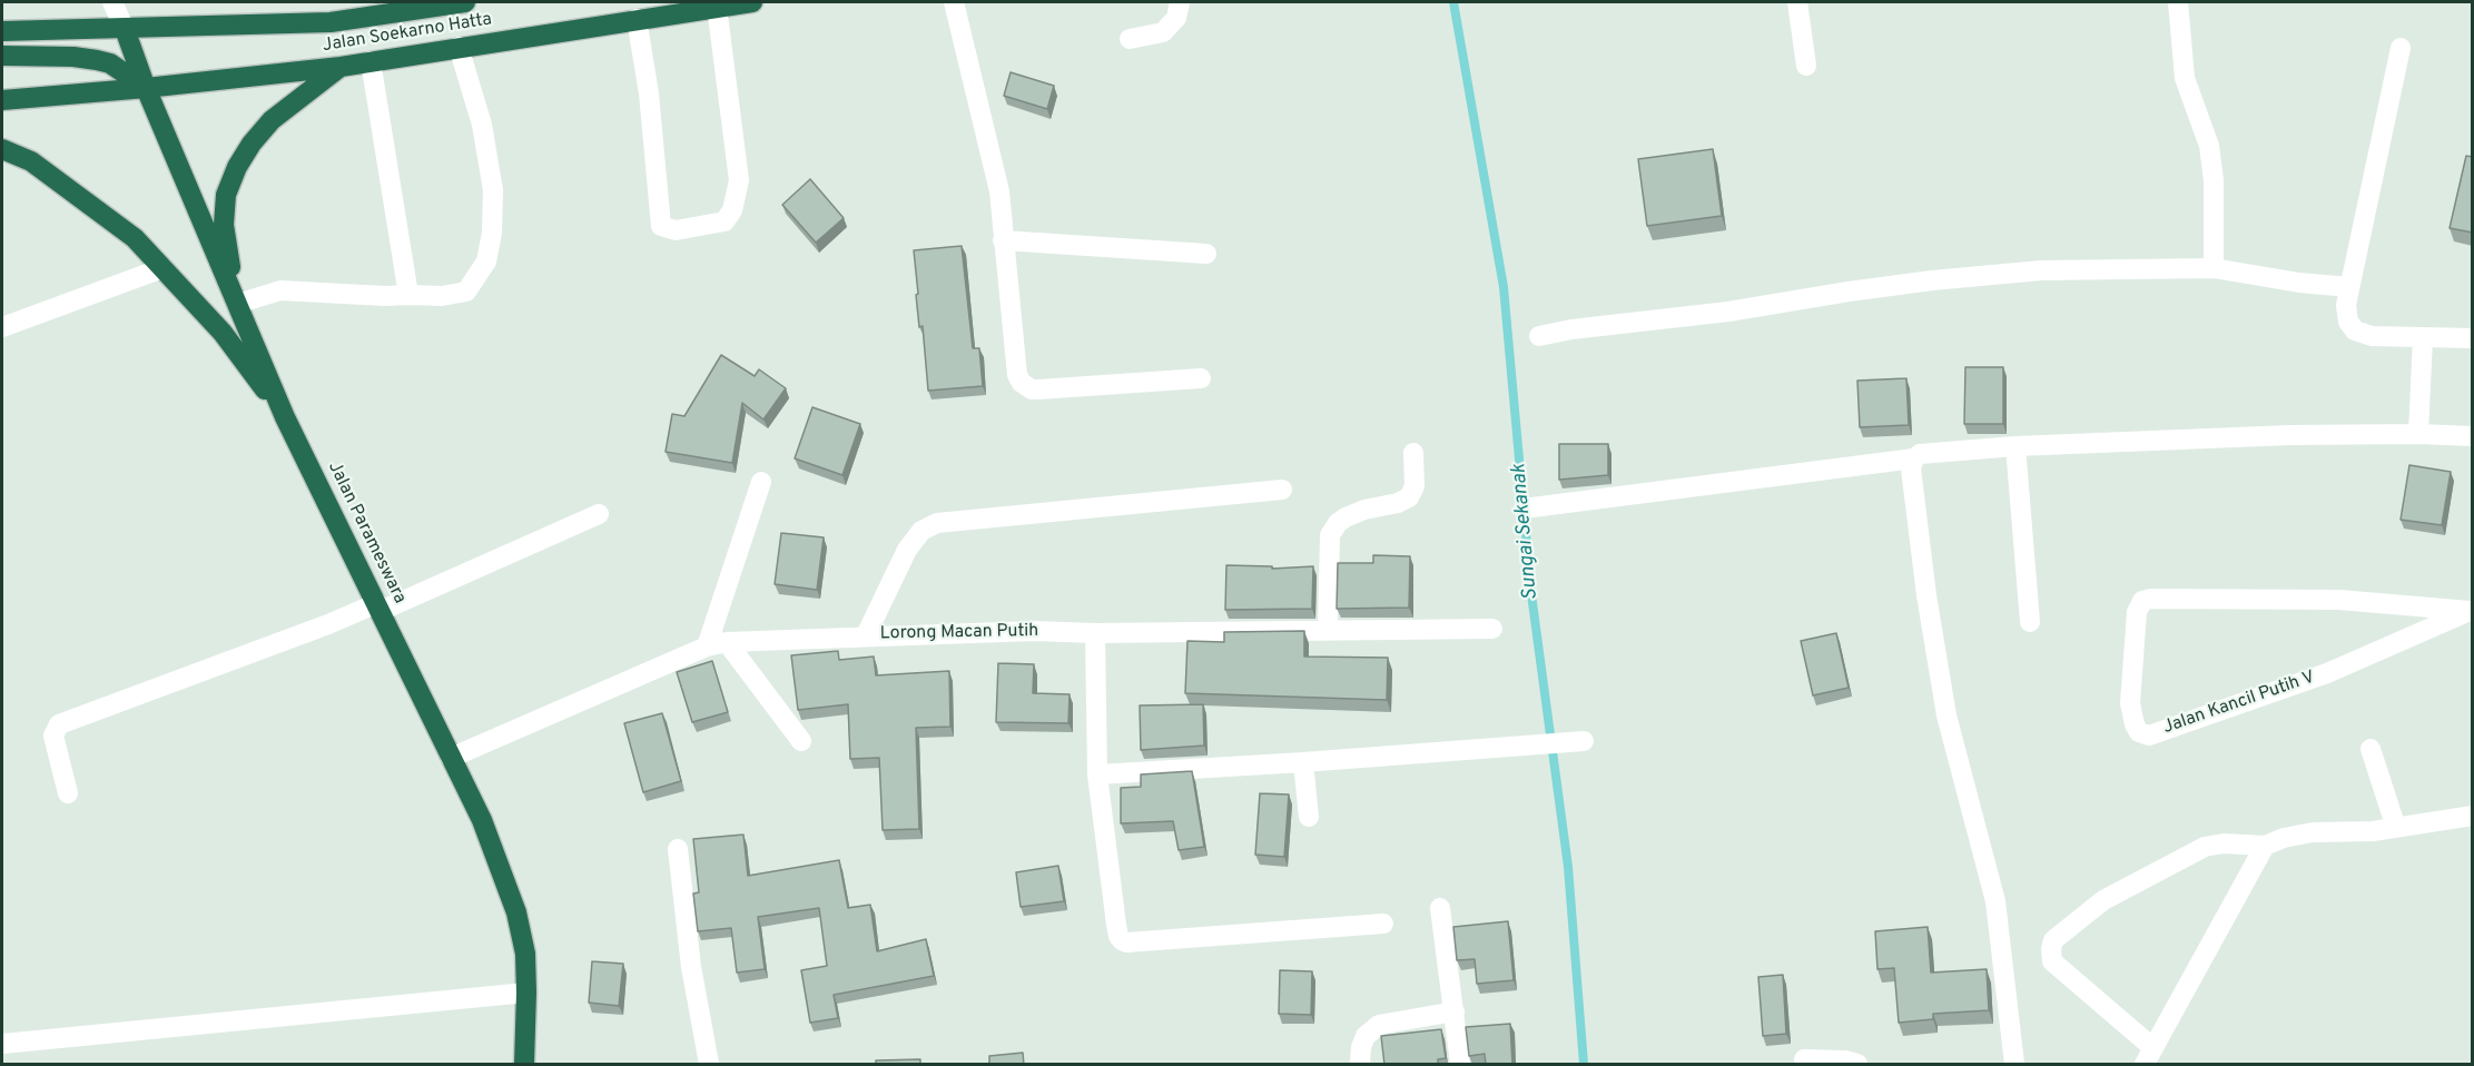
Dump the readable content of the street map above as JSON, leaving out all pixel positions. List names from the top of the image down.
{
  "streets": {
    "highway": ["Jalan Soekarno Hatta", "Jalan Parameswara"],
    "street": ["Lorong Macan Putih", "Jalan Kancil Putih V"]
  },
  "crossings": [
    ["Jalan Soekarno Hatta", "Jalan Parameswara"],
    ["Jalan Parameswara", "Lorong Macan Putih"]
  ],
  "water": ["Sungai Sekanak"]
}
